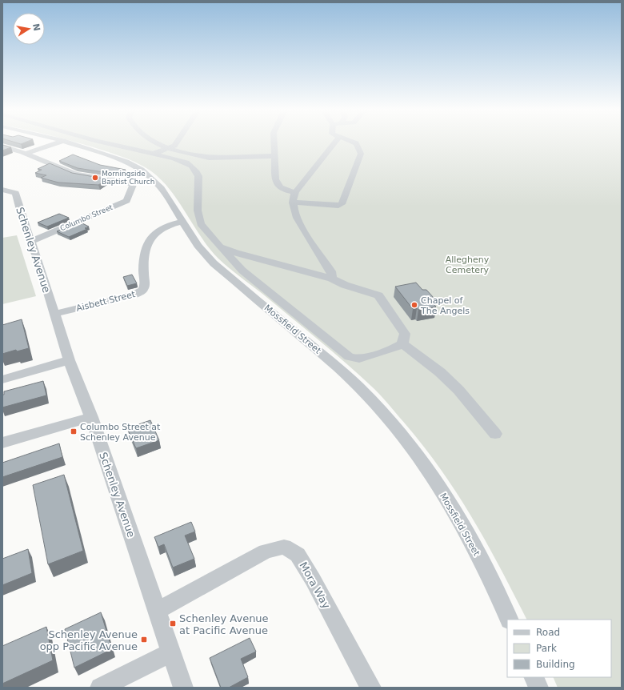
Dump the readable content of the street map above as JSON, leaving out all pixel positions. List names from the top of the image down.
{
  "streets": {
    "street": [
      "Columbo Street",
      "Schenley Avenue",
      "Aisbett Street",
      "Mossfield Street",
      "Mora Way"
    ]
  },
  "crossings": [
    ["Columbo Street", "Schenley Avenue"],
    ["Schenley Avenue", "Aisbett Street"],
    ["Schenley Avenue", "Mora Way"],
    ["Aisbett Street", "Mossfield Street"]
  ],
  "parks": ["Allegheny Cemetery"],
  "places": {
    "other": ["Morningside Baptist Church", "Chapel of The Angels"],
    "transit": ["Columbo Street at Schenley Avenue", "Schenley Avenue at Pacific Avenue", "Schenley Avenue opp Pacific Avenue"]
  },
  "legend": ["Road", "Park", "Building"],
  "north": "right"
}
